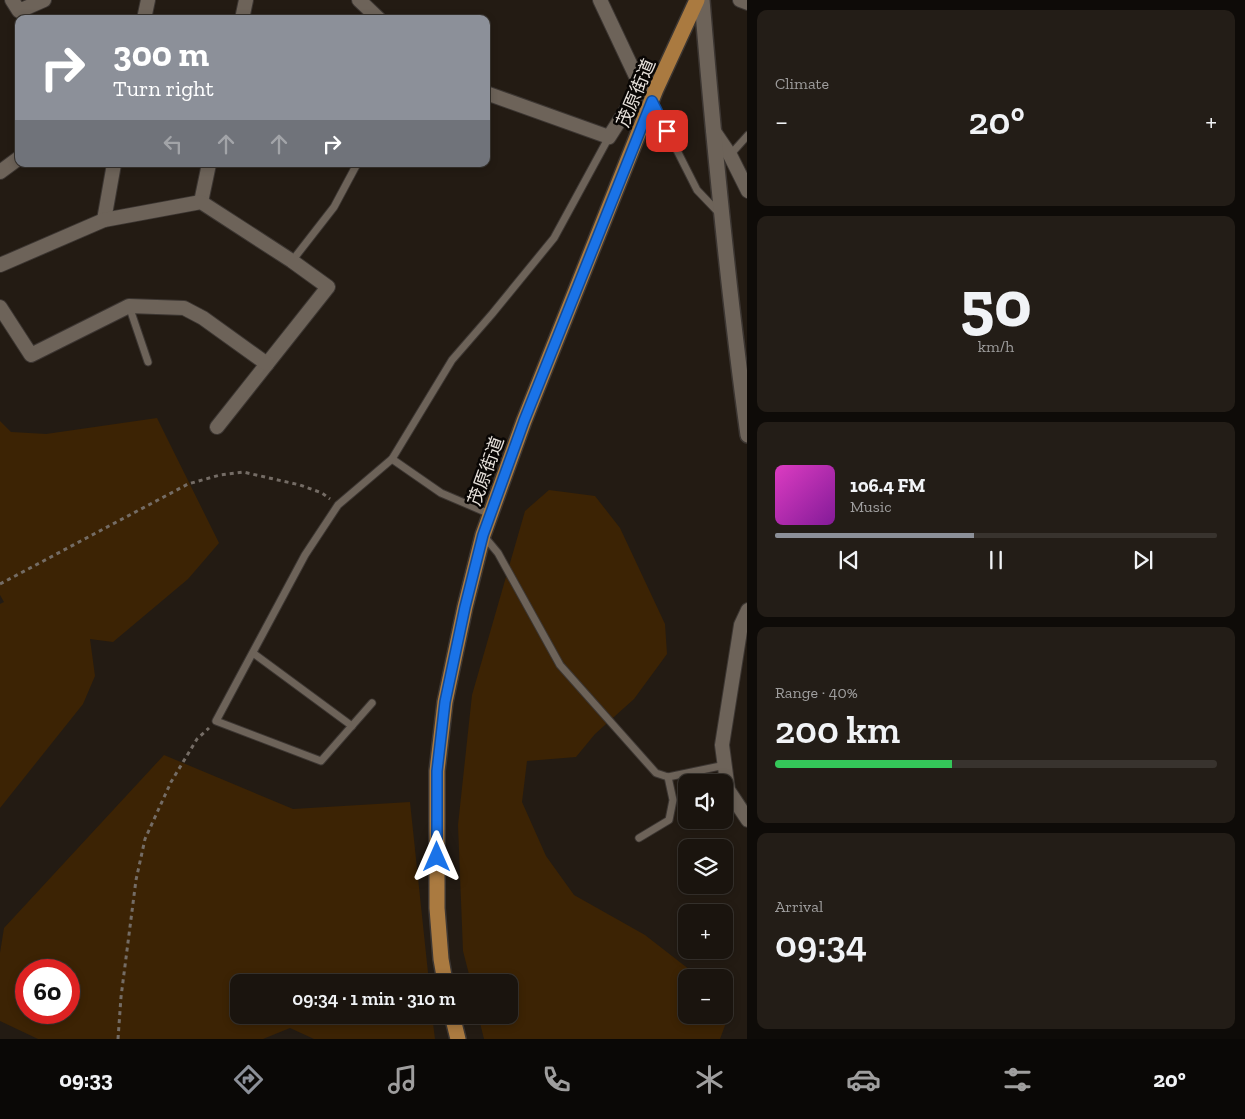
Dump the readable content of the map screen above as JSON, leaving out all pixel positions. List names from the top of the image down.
{
  "streets": {
    "main road": ["茂原街道"]
  },
  "page": {
    "tile": [
      "Climate",
      ["50", "km/h"],
      ["Range · 40%", "200 km"],
      ["Arrival", "09:34"]
    ],
    "turn": ["300 m", "Turn right"],
    "heat": ["−", "20°", "+"],
    "song": ["106.4 FM", "Music"],
    "map_buttons": ["+", "−"],
    "limit": "60",
    "trip": "09:34 · 1 min · 310 m",
    "tabs": ["09:33", "20°"]
  }
}
